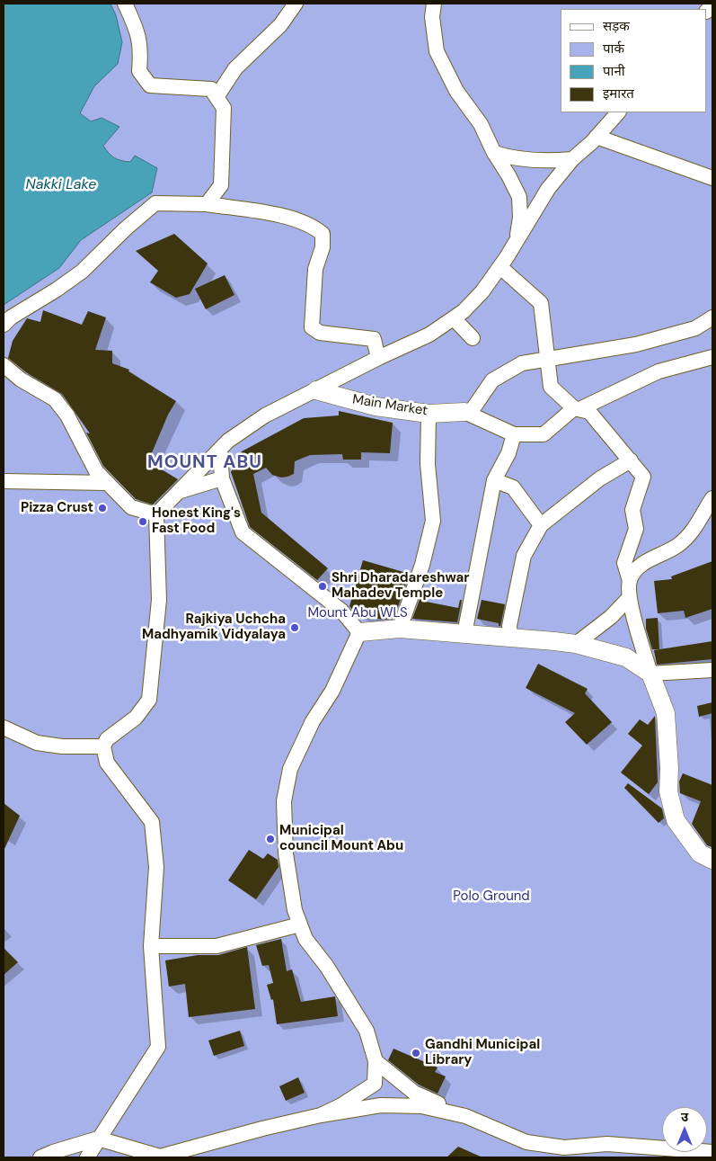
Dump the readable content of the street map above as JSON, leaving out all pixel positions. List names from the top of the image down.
{
  "streets": {
    "main road": ["Main Market"]
  },
  "districts": ["MOUNT ABU"],
  "water": ["Nakki Lake"],
  "parks": ["Mount Abu WLS", "Polo Ground"],
  "places": [
    "Pizza Crust",
    "Honest King's Fast Food",
    "Shri Dharadareshwar Mahadev Temple",
    "Rajkiya Uchcha Madhyamik Vidyalaya",
    "Municipal council Mount Abu",
    "Gandhi Municipal Library"
  ],
  "legend": [
    "सड़क",
    "पार्क",
    "पानी",
    "इमारत"
  ],
  "north": "top"
}
